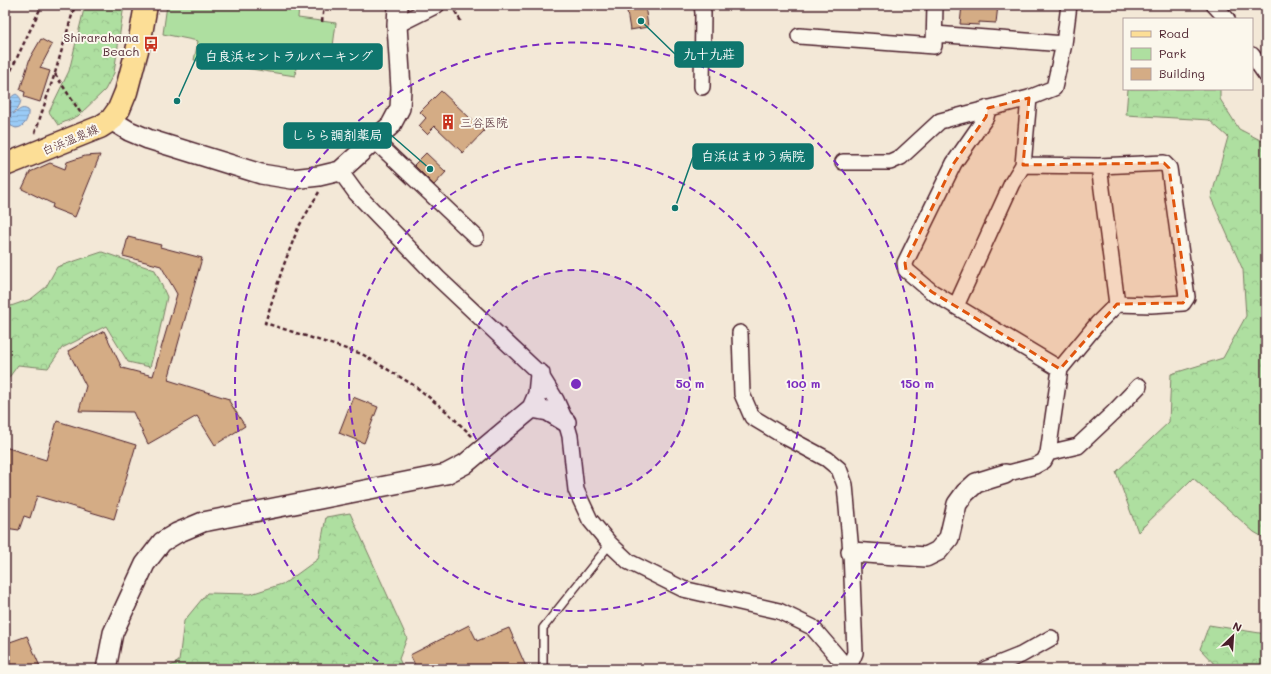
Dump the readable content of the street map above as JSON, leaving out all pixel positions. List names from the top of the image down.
{
  "streets": {
    "main road": ["白浜温泉線"]
  },
  "places": {
    "other": [
      "九十九莊",
      "白良浜セントラルパーキング",
      "しらら調剤薬局",
      "白浜はまゆう病院"
    ],
    "bus stop": ["Shirarahama Beach"],
    "building": ["三谷医院"]
  },
  "legend": ["Road", "Park", "Building"],
  "north": "top right",
  "rings": ["50 m", "100 m", "150 m"]
}
